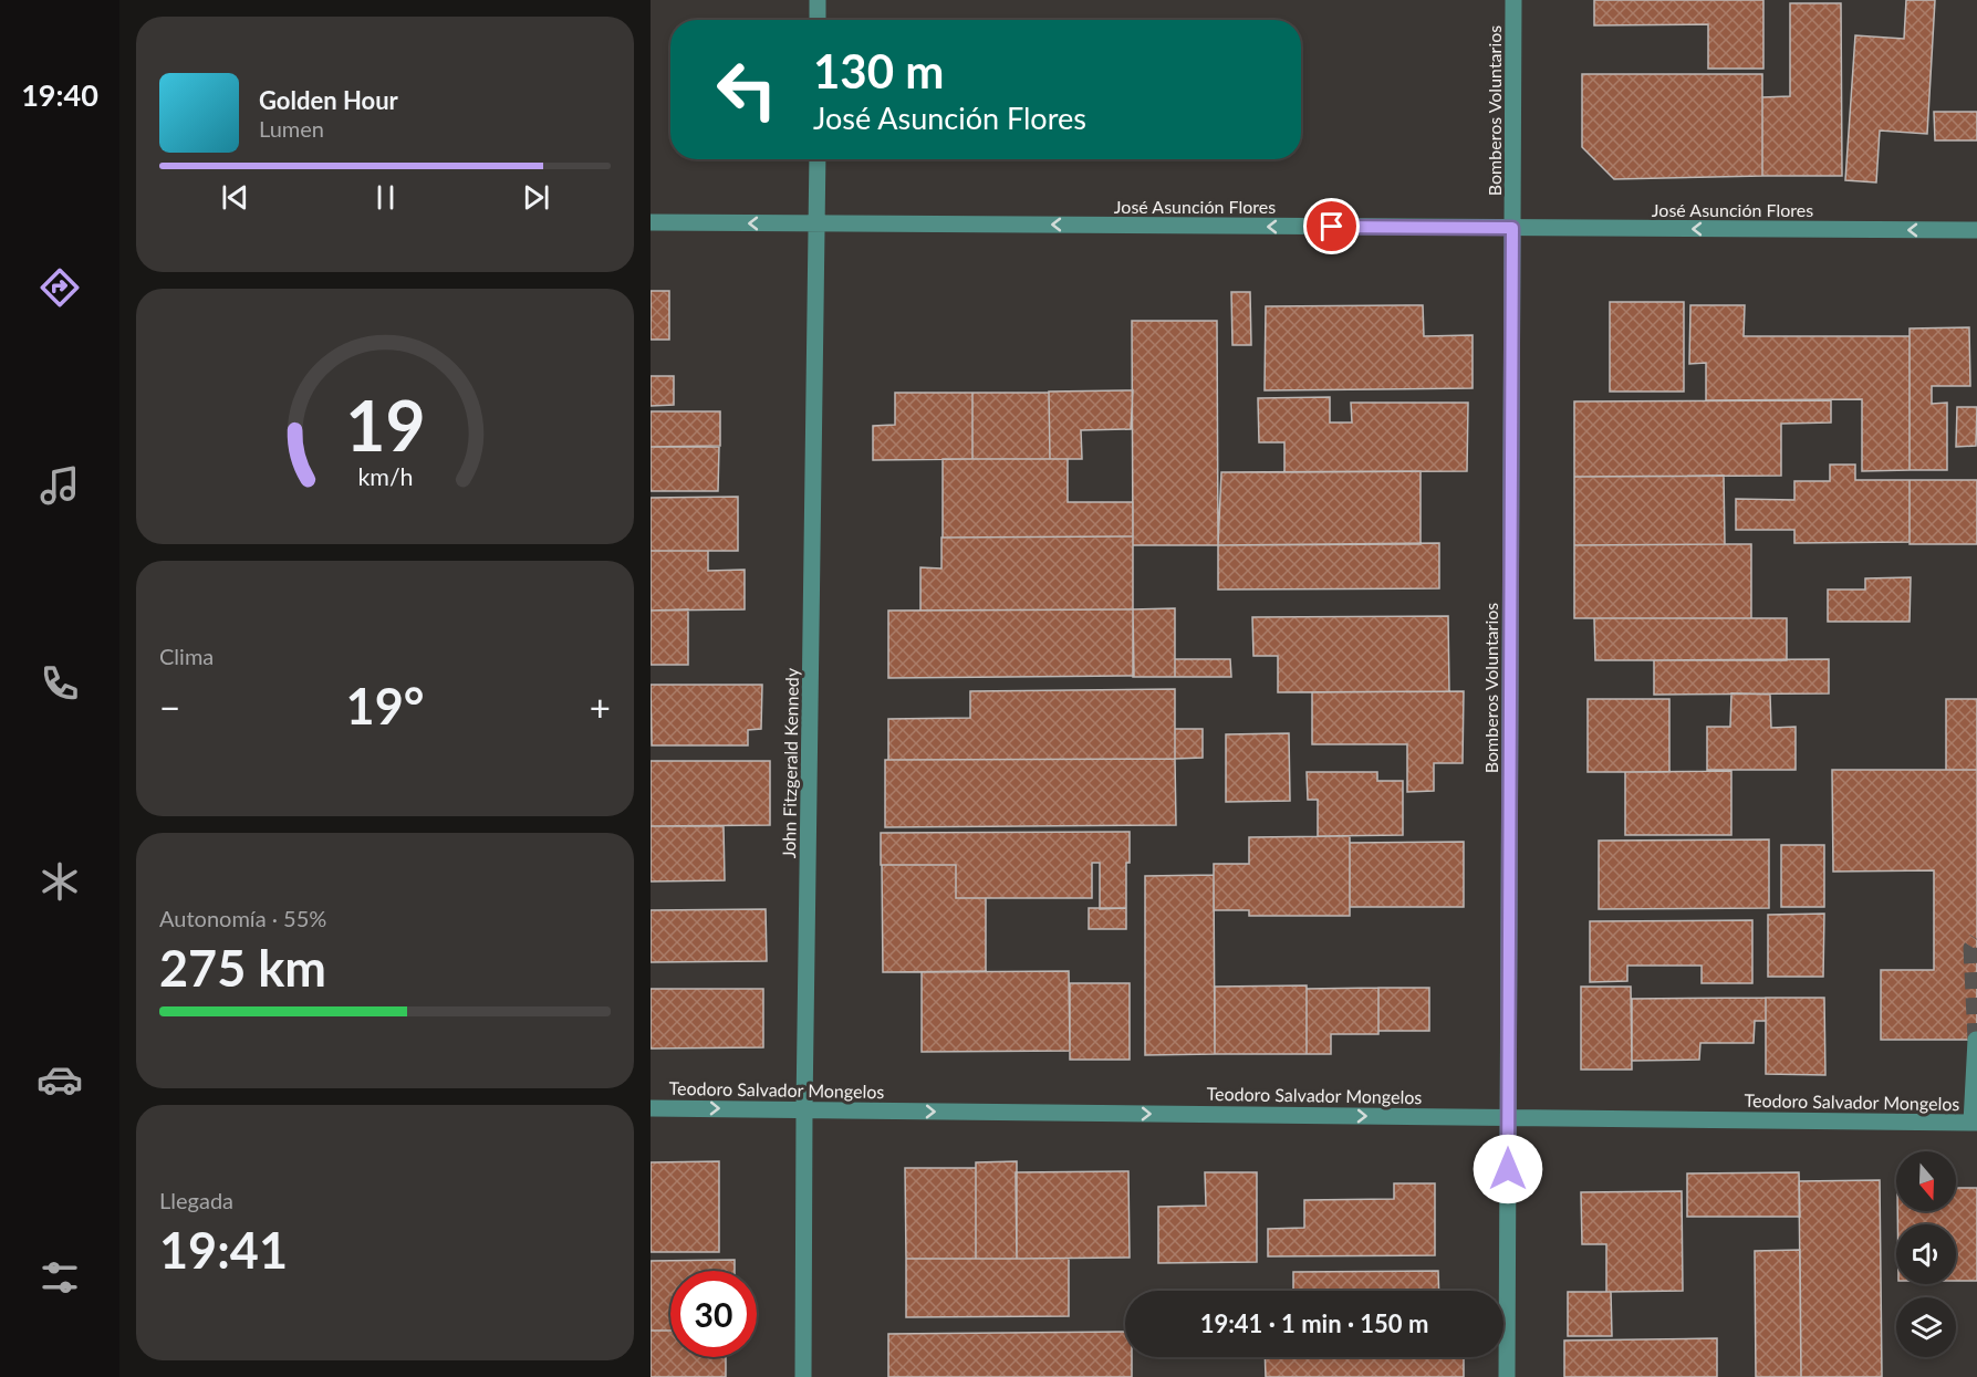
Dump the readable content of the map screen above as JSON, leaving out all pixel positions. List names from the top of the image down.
{
  "streets": {
    "street": [
      "Bomberos Voluntarios",
      "José Asunción Flores",
      "John Fitzgerald Kennedy",
      "Teodoro Salvador Mongelos"
    ]
  },
  "crossings": [
    ["Bomberos Voluntarios", "José Asunción Flores"],
    ["Bomberos Voluntarios", "Teodoro Salvador Mongelos"],
    ["José Asunción Flores", "John Fitzgerald Kennedy"],
    ["John Fitzgerald Kennedy", "Teodoro Salvador Mongelos"]
  ],
  "one_way": ["José Asunción Flores", "Teodoro Salvador Mongelos"],
  "north": "bottom",
  "page": {
    "tabs": "19:40",
    "turn": ["130 m", "José Asunción Flores"],
    "song": ["Golden Hour", "Lumen"],
    "tile": [
      "Clima",
      ["Autonomía · 55%", "275 km"],
      ["Llegada", "19:41"]
    ],
    "heat": ["−", "19°", "+"],
    "limit": "30",
    "trip": "19:41 · 1 min · 150 m",
    "gauge": ["19", "km/h"]
  }
}
